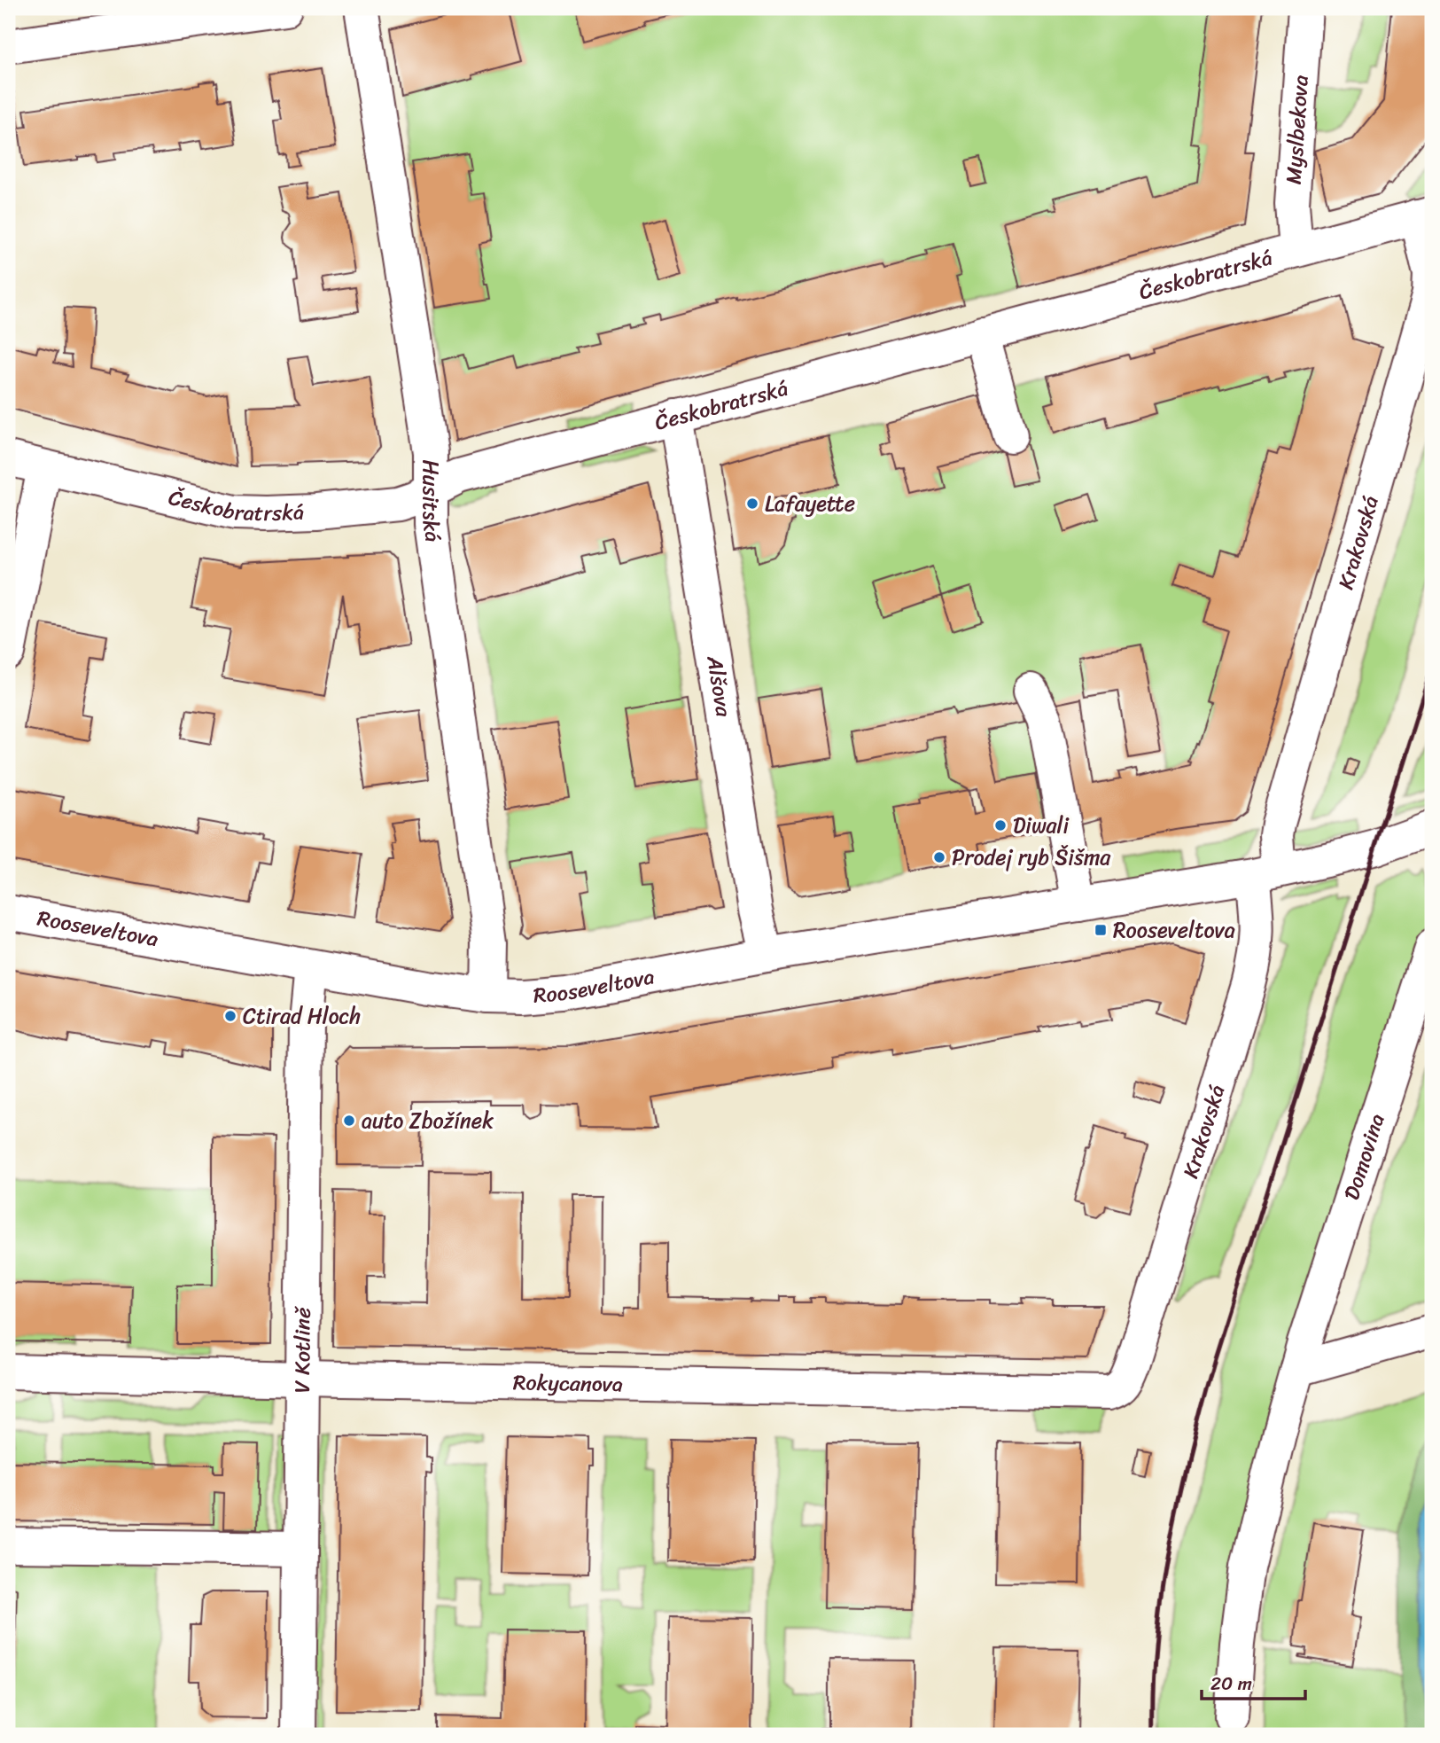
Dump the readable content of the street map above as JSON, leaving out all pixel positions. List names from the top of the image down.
{
  "streets": {
    "street": [
      "Myslbekova",
      "Českobratrská",
      "Husitská",
      "Krakovská",
      "Alšova",
      "Rooseveltova",
      "Domovina",
      "V Kotlině",
      "Rokycanova"
    ]
  },
  "crossings": [
    ["Myslbekova", "Českobratrská"],
    ["Českobratrská", "Husitská"],
    ["Českobratrská", "Krakovská"],
    ["Českobratrská", "Alšova"],
    ["Husitská", "Rooseveltova"],
    ["Krakovská", "Rooseveltova"],
    ["Krakovská", "Rokycanova"],
    ["Alšova", "Rooseveltova"],
    ["Rooseveltova", "V Kotlině"],
    ["V Kotlině", "Rokycanova"]
  ],
  "places": {
    "other": [
      "Lafayette",
      "Diwali",
      "Prodej ryb Šišma",
      "Ctirad Hloch",
      "auto Zbožínek"
    ],
    "transit": ["Rooseveltova"]
  },
  "scale_bar": "20 m"
}
